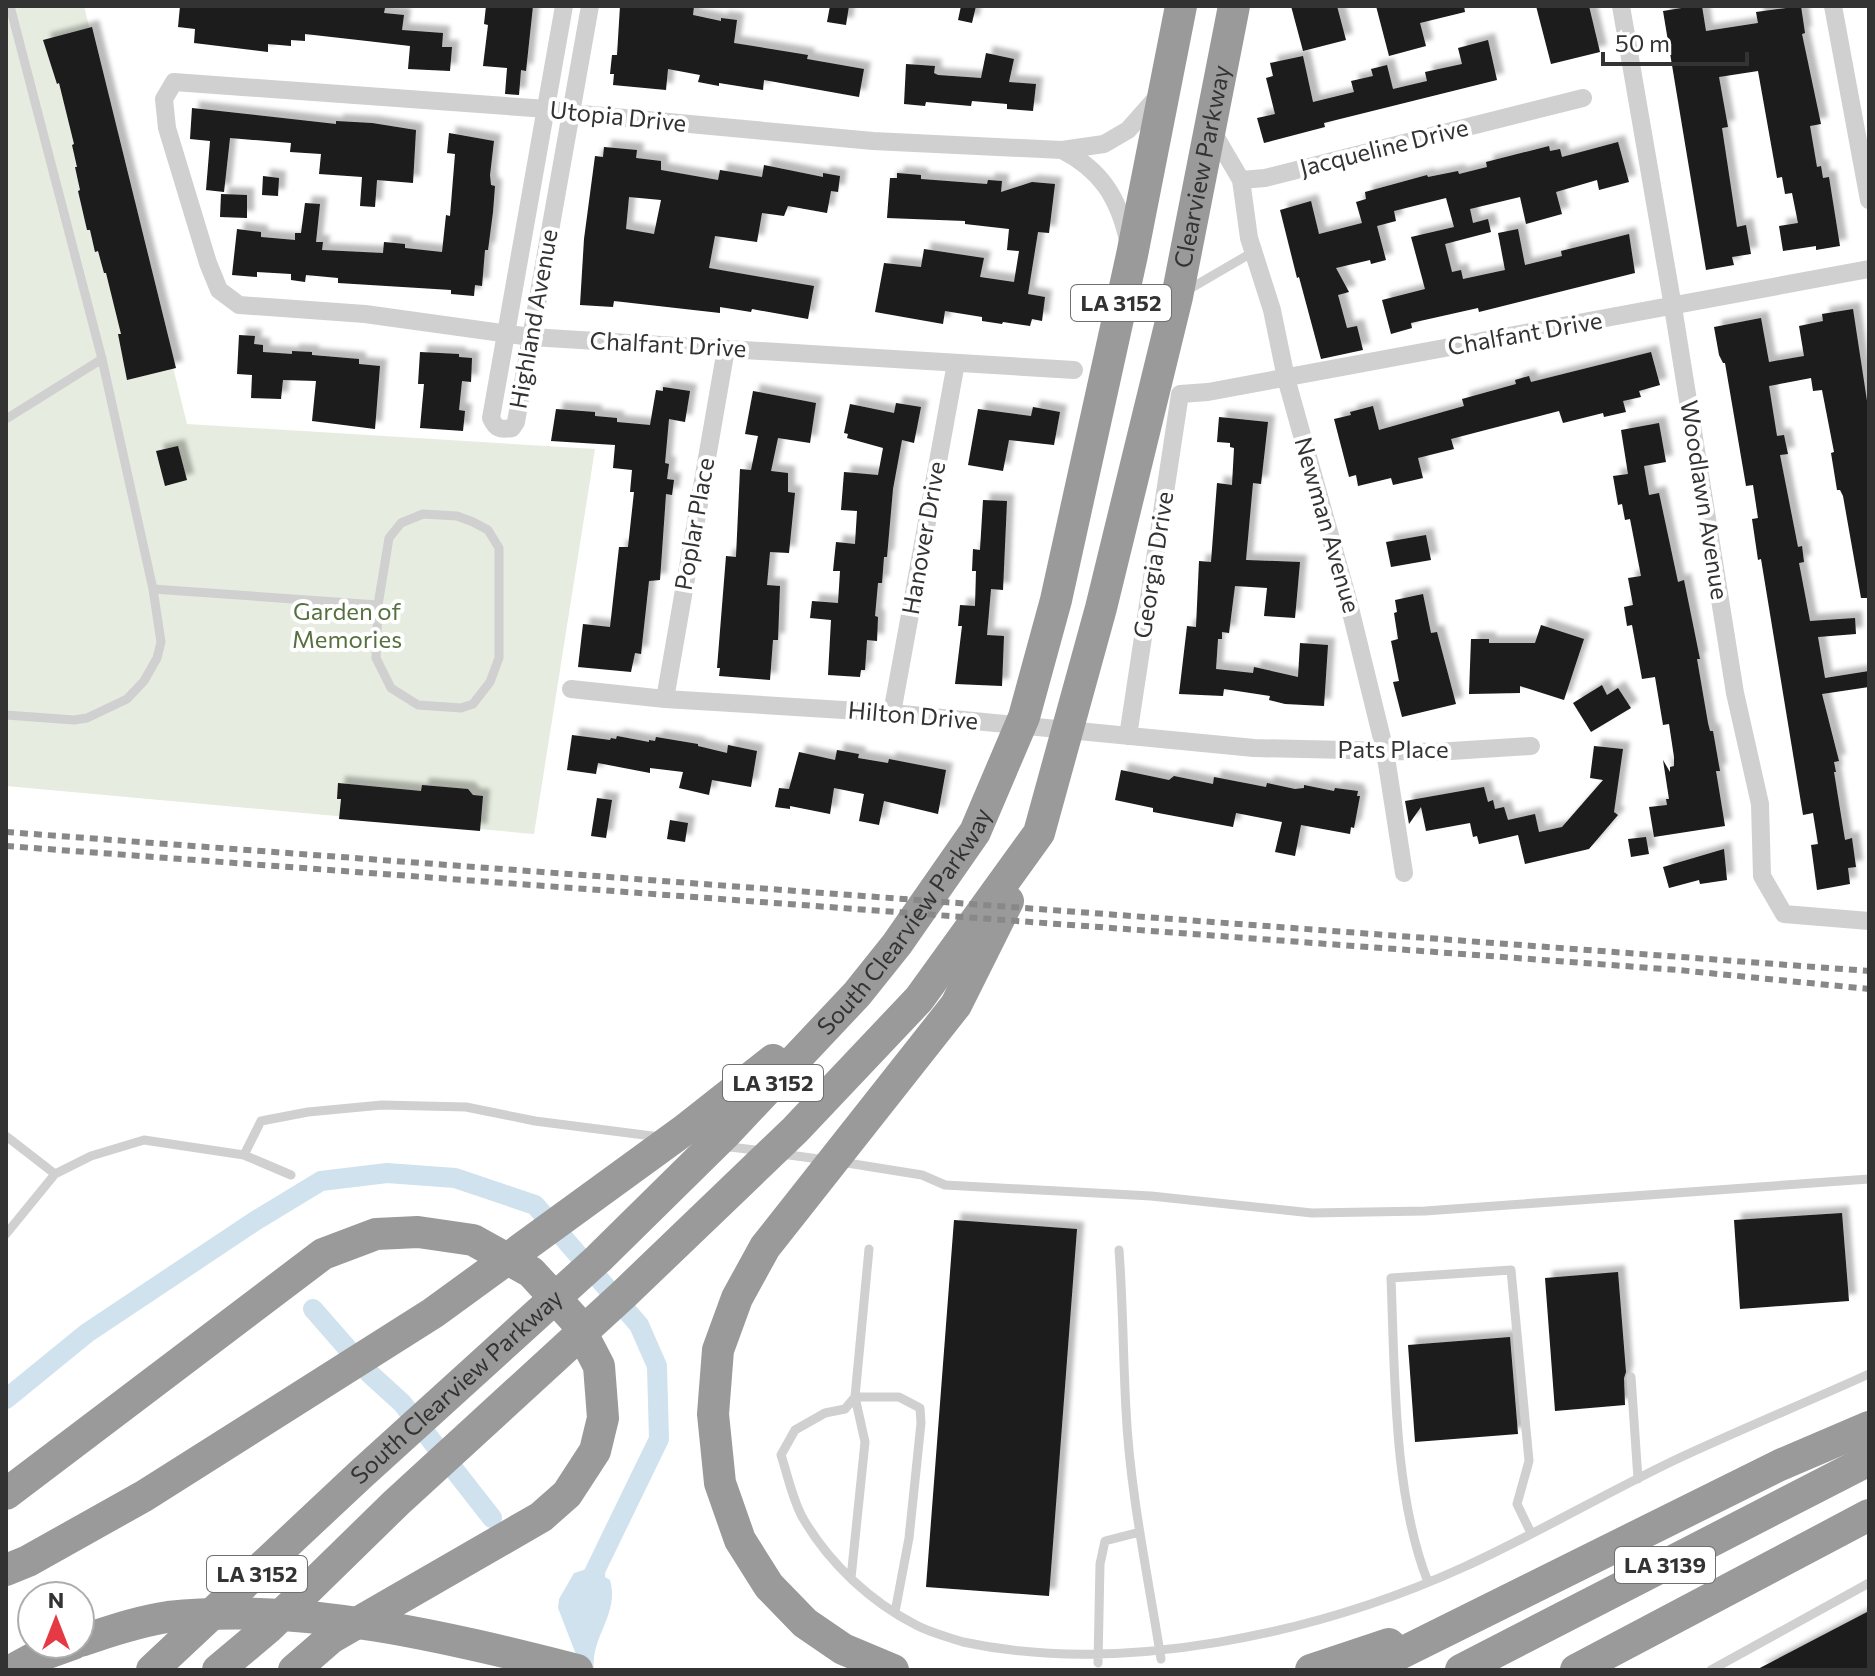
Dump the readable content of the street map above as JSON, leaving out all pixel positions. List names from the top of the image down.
{
  "streets": {
    "highway": [
      "Clearview Parkway",
      "LA 3152",
      "South Clearview Parkway",
      "LA 3139"
    ],
    "street": [
      "Utopia Drive",
      "Jacqueline Drive",
      "Highland Avenue",
      "Chalfant Drive",
      "Woodlawn Avenue",
      "Poplar Place",
      "Newman Avenue",
      "Hanover Drive",
      "Georgia Drive",
      "Hilton Drive",
      "Pats Place"
    ]
  },
  "crossings": [
    ["Utopia Drive", "Highland Avenue"],
    ["Utopia Drive", "Chalfant Drive"],
    ["Utopia Drive", "South Clearview Parkway"],
    ["Jacqueline Drive", "Newman Avenue"],
    ["Clearview Parkway", "South Clearview Parkway"],
    ["Highland Avenue", "Chalfant Drive"],
    ["Chalfant Drive", "Woodlawn Avenue"],
    ["Chalfant Drive", "Poplar Place"],
    ["Chalfant Drive", "Newman Avenue"],
    ["Chalfant Drive", "Hanover Drive"],
    ["Chalfant Drive", "Georgia Drive"],
    ["Poplar Place", "Hilton Drive"],
    ["Newman Avenue", "Pats Place"],
    ["Hanover Drive", "Hilton Drive"],
    ["Georgia Drive", "Hilton Drive"],
    ["Hilton Drive", "Pats Place"]
  ],
  "parks": ["Garden of Memories"],
  "scale_bar": "50 m",
  "north": "top"
}
